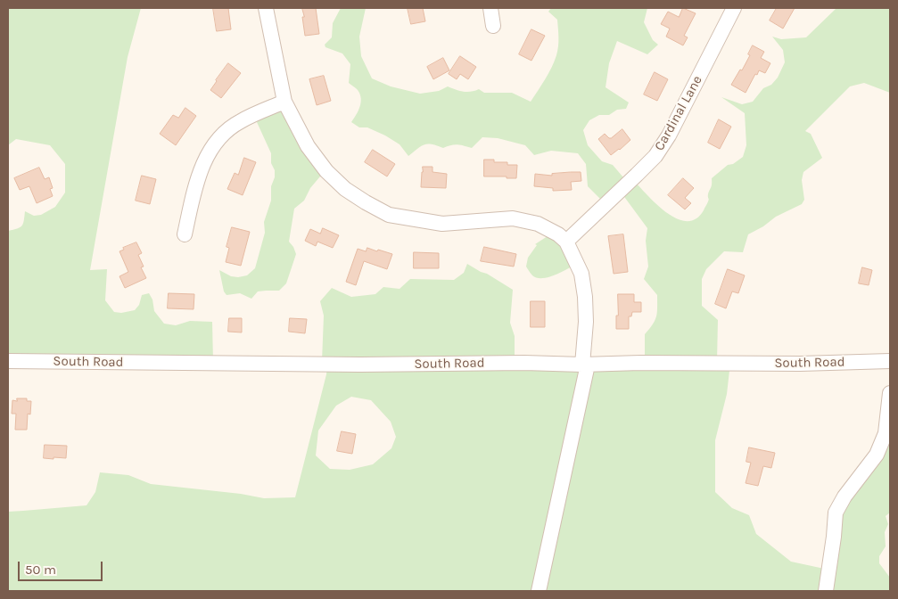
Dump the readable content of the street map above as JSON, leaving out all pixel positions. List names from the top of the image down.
{
  "streets": {
    "street": ["Cardinal Lane", "South Road"]
  },
  "scale_bar": "50 m"
}
